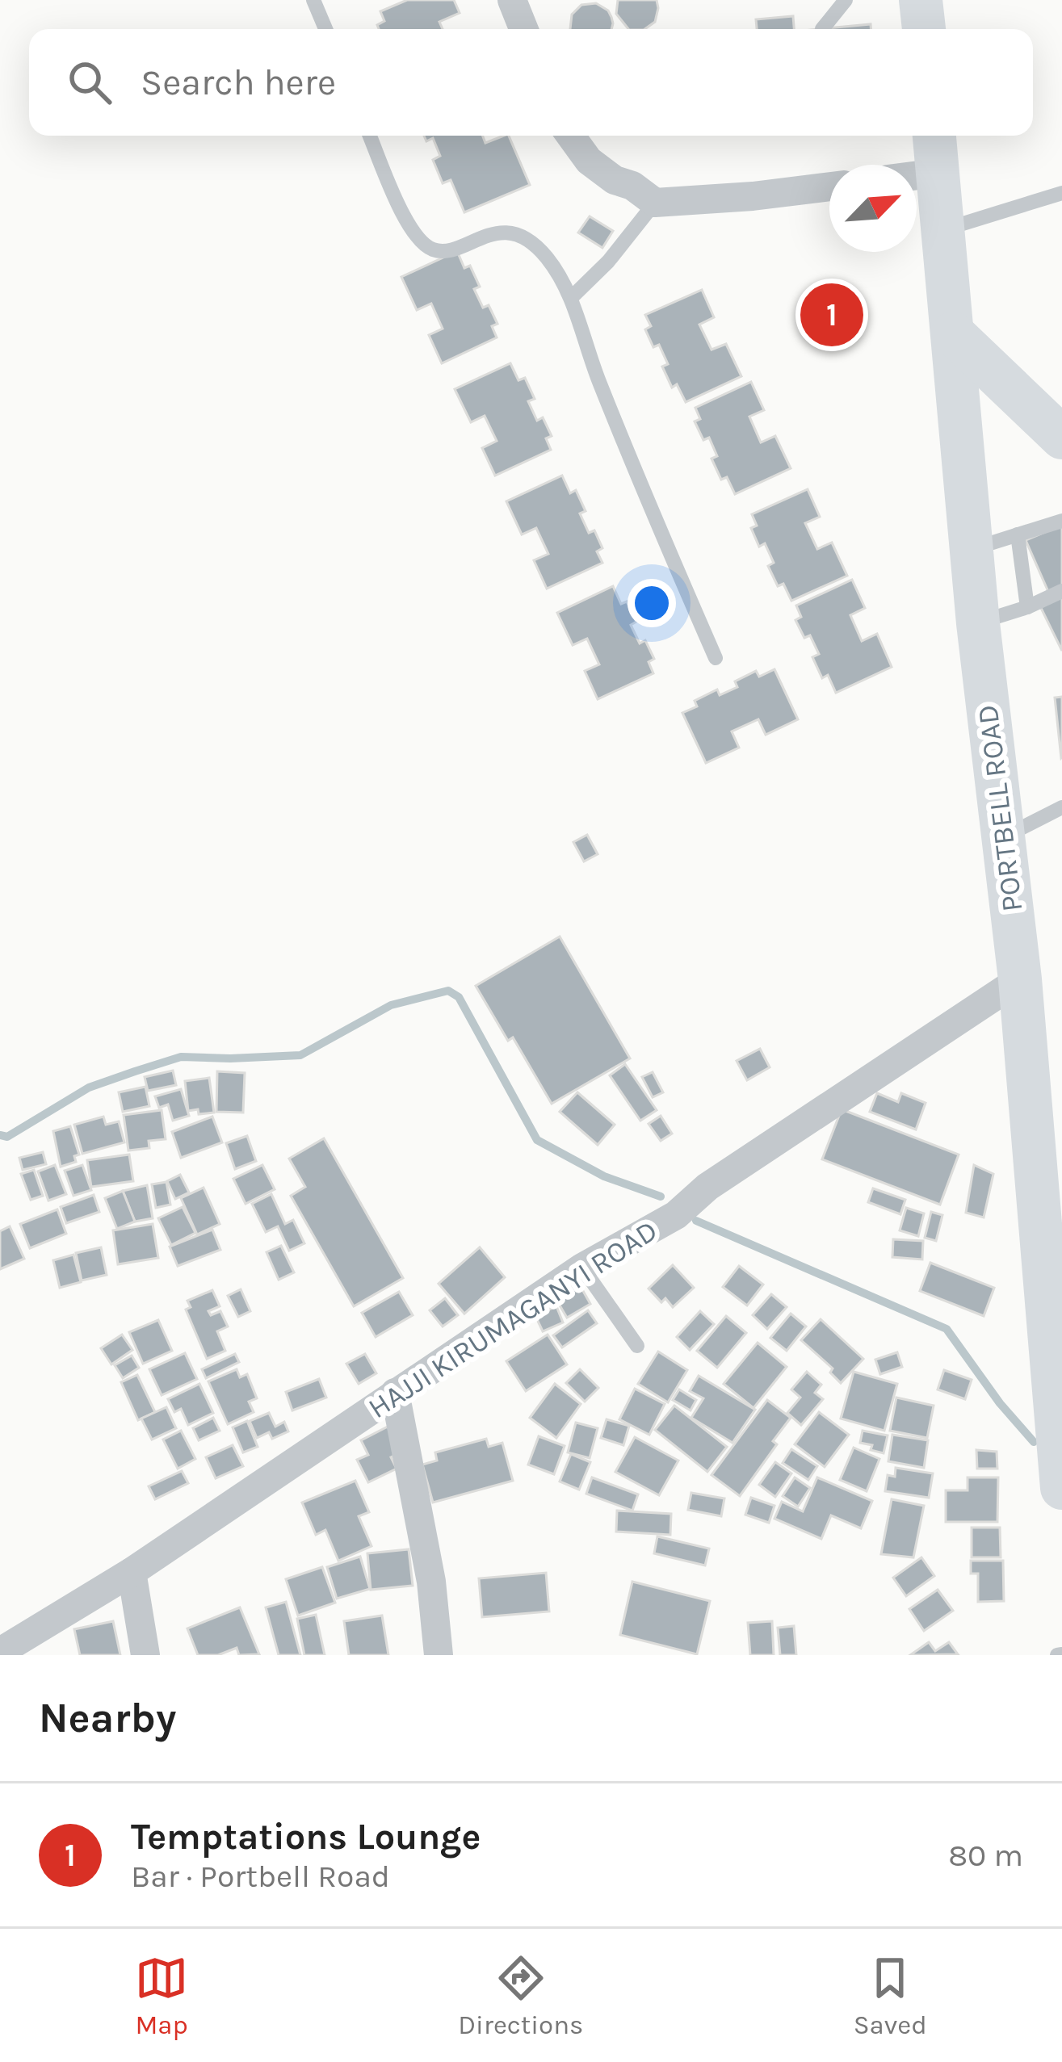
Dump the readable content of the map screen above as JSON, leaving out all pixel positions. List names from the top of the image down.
{
  "streets": {
    "main road": ["PORTBELL ROAD"],
    "street": ["HAJJI KIRUMAGANYI ROAD"]
  },
  "crossings": [
    ["PORTBELL ROAD", "HAJJI KIRUMAGANYI ROAD"]
  ],
  "north": "top right",
  "page": {
    "search": "Search here",
    "pins": "1",
    "heading": "Nearby",
    "list": [
      {
        "mark": "1",
        "name": "Temptations Lounge",
        "note": "Bar · Portbell Road",
        "value": "80 m"
      }
    ],
    "nav": ["Map", "Directions", "Saved"]
  }
}
